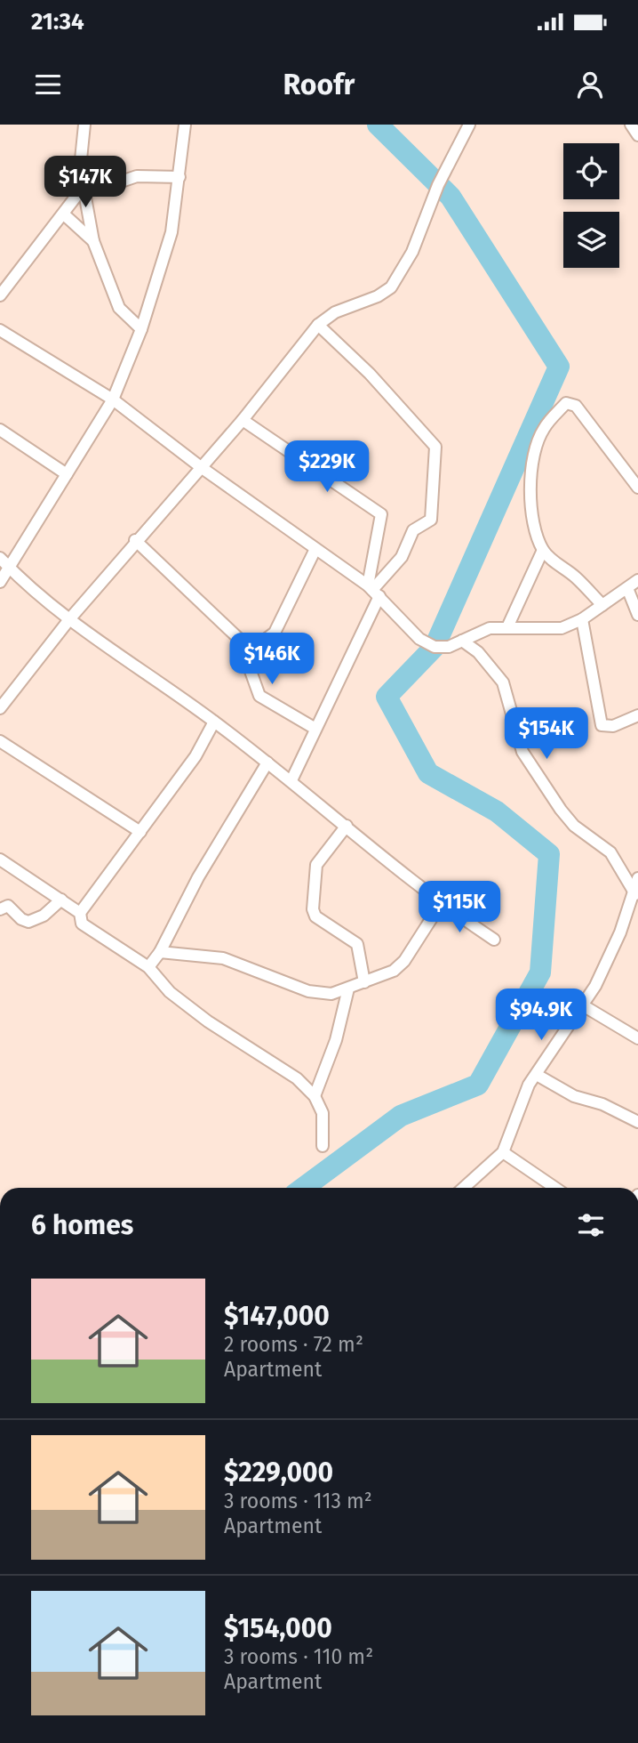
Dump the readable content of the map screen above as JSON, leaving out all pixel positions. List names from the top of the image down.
{
  "page": {
    "status": "21:34",
    "header": "Roofr",
    "price": [
      "$147K",
      "$229K",
      "$146K",
      "$154K",
      "$115K",
      "$94.9K"
    ],
    "heading": "6 homes",
    "list": [
      {
        "name": "$147,000",
        "note": "2 rooms · 72 m² · Apartment"
      },
      {
        "name": "$229,000",
        "note": "3 rooms · 113 m² · Apartment"
      },
      {
        "name": "$154,000",
        "note": "3 rooms · 110 m² · Apartment"
      }
    ]
  }
}
